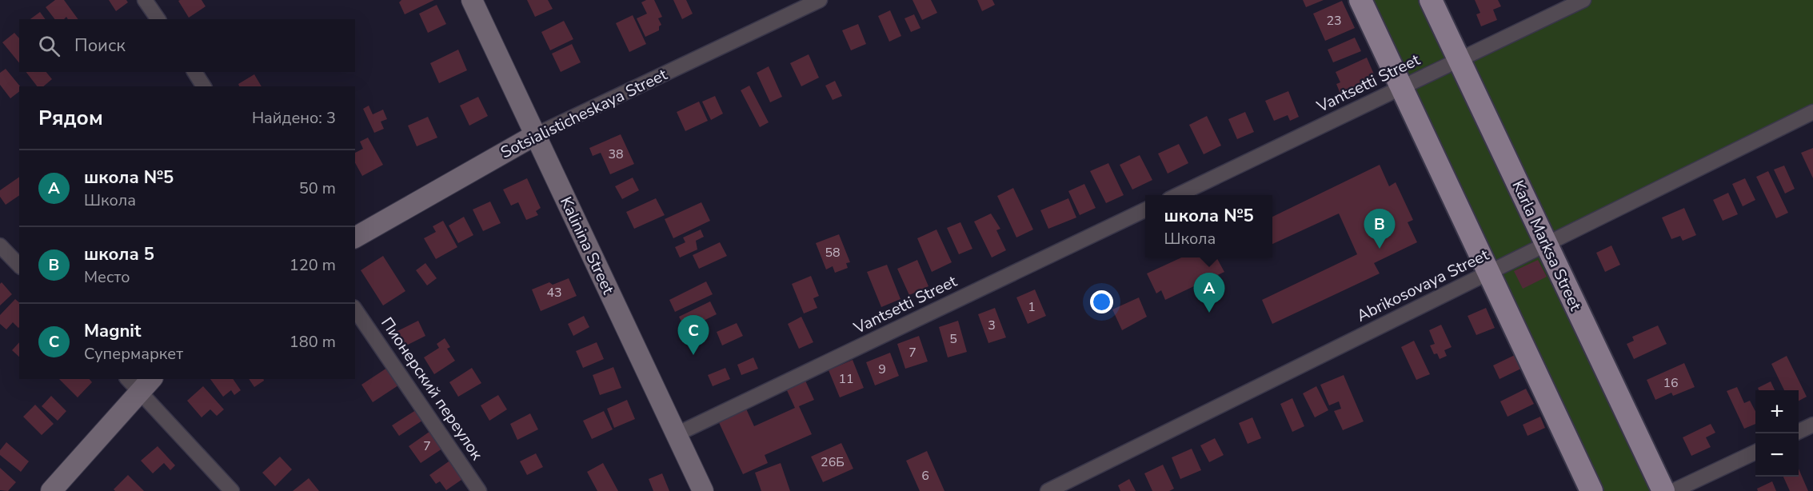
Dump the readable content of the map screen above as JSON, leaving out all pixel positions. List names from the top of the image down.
{
  "streets": {
    "main road": ["Sotsialisticheskaya Street", "Kalinina Street", "Karla Marksa Street"],
    "street": ["Vantsetti Street", "Abrikosovaya Street", "Пионерский переулок"]
  },
  "crossings": [
    ["Vantsetti Street", "Kalinina Street"],
    ["Vantsetti Street", "Karla Marksa Street"],
    ["Sotsialisticheskaya Street", "Kalinina Street"],
    ["Karla Marksa Street", "Abrikosovaya Street"]
  ],
  "house_numbers": [
    "23",
    "38",
    "58",
    "43",
    "1",
    "3",
    "5",
    "7",
    "9",
    "11",
    "16",
    "7",
    "26Б",
    "6"
  ],
  "page": {
    "search": "Поиск",
    "heading": ["Рядом", "Найдено: 3"],
    "list": [
      {
        "mark": "A",
        "name": "школа №5",
        "note": "Школа",
        "value": "50 m"
      },
      {
        "mark": "B",
        "name": "школа 5",
        "note": "Место",
        "value": "120 m"
      },
      {
        "mark": "C",
        "name": "Magnit",
        "note": "Супермаркет",
        "value": "180 m"
      }
    ],
    "popup": ["школа №5", "Школа"],
    "pins": ["B", "A", "C"],
    "map_buttons": ["+", "−"]
  }
}
